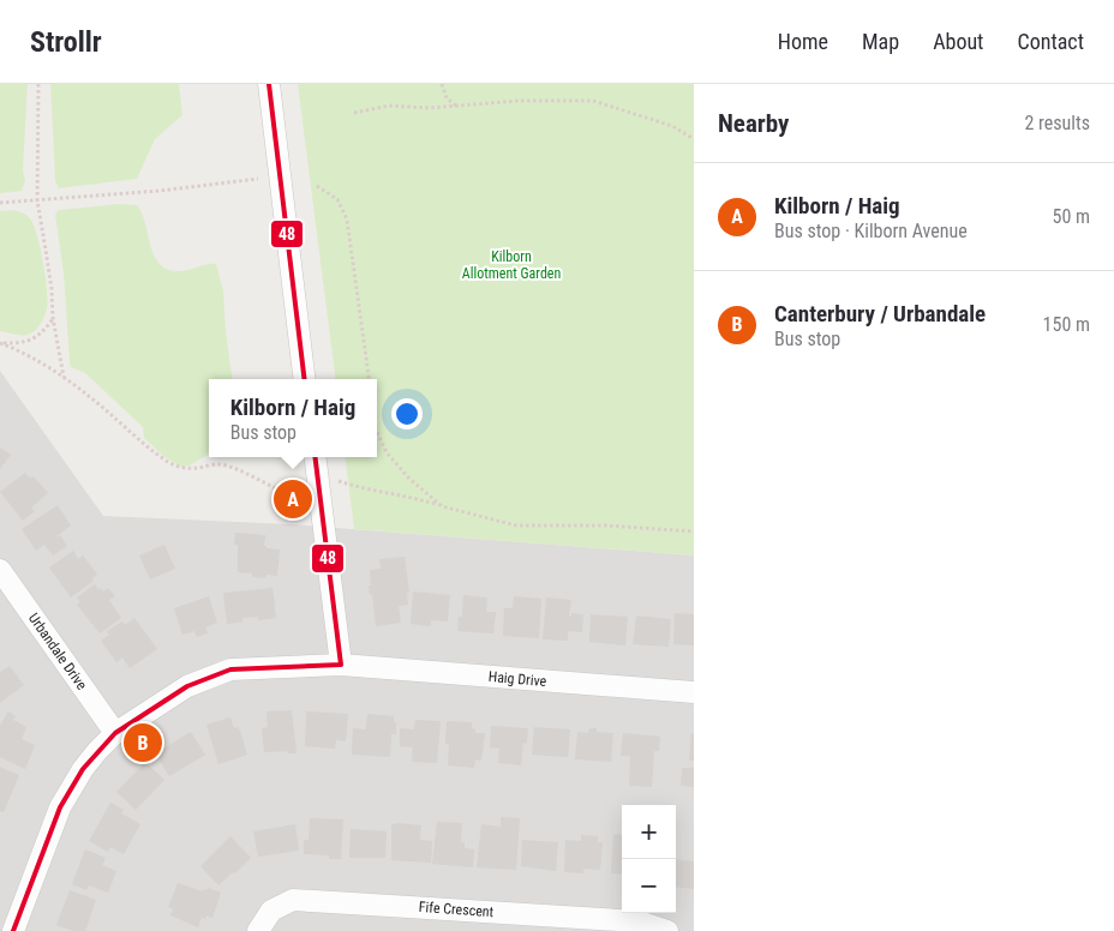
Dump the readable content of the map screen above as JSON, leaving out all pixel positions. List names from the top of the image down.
{
  "streets": {
    "street": ["Urbandale Drive", "Haig Drive", "Fife Crescent"]
  },
  "crossings": [
    ["Urbandale Drive", "Haig Drive"]
  ],
  "parks": ["Kilborn Allotment Garden"],
  "lines": ["transit line 48"],
  "page": {
    "header": "Strollr",
    "nav": [
      "Home",
      "Map",
      "About",
      "Contact"
    ],
    "heading": ["Nearby", "2 results"],
    "list": [
      {
        "mark": "A",
        "name": "Kilborn / Haig",
        "note": "Bus stop · Kilborn Avenue",
        "value": "50 m"
      },
      {
        "mark": "B",
        "name": "Canterbury / Urbandale",
        "note": "Bus stop",
        "value": "150 m"
      }
    ],
    "popup": ["Kilborn / Haig", "Bus stop"],
    "pins": ["A", "B"],
    "map_buttons": ["+", "−"]
  }
}
